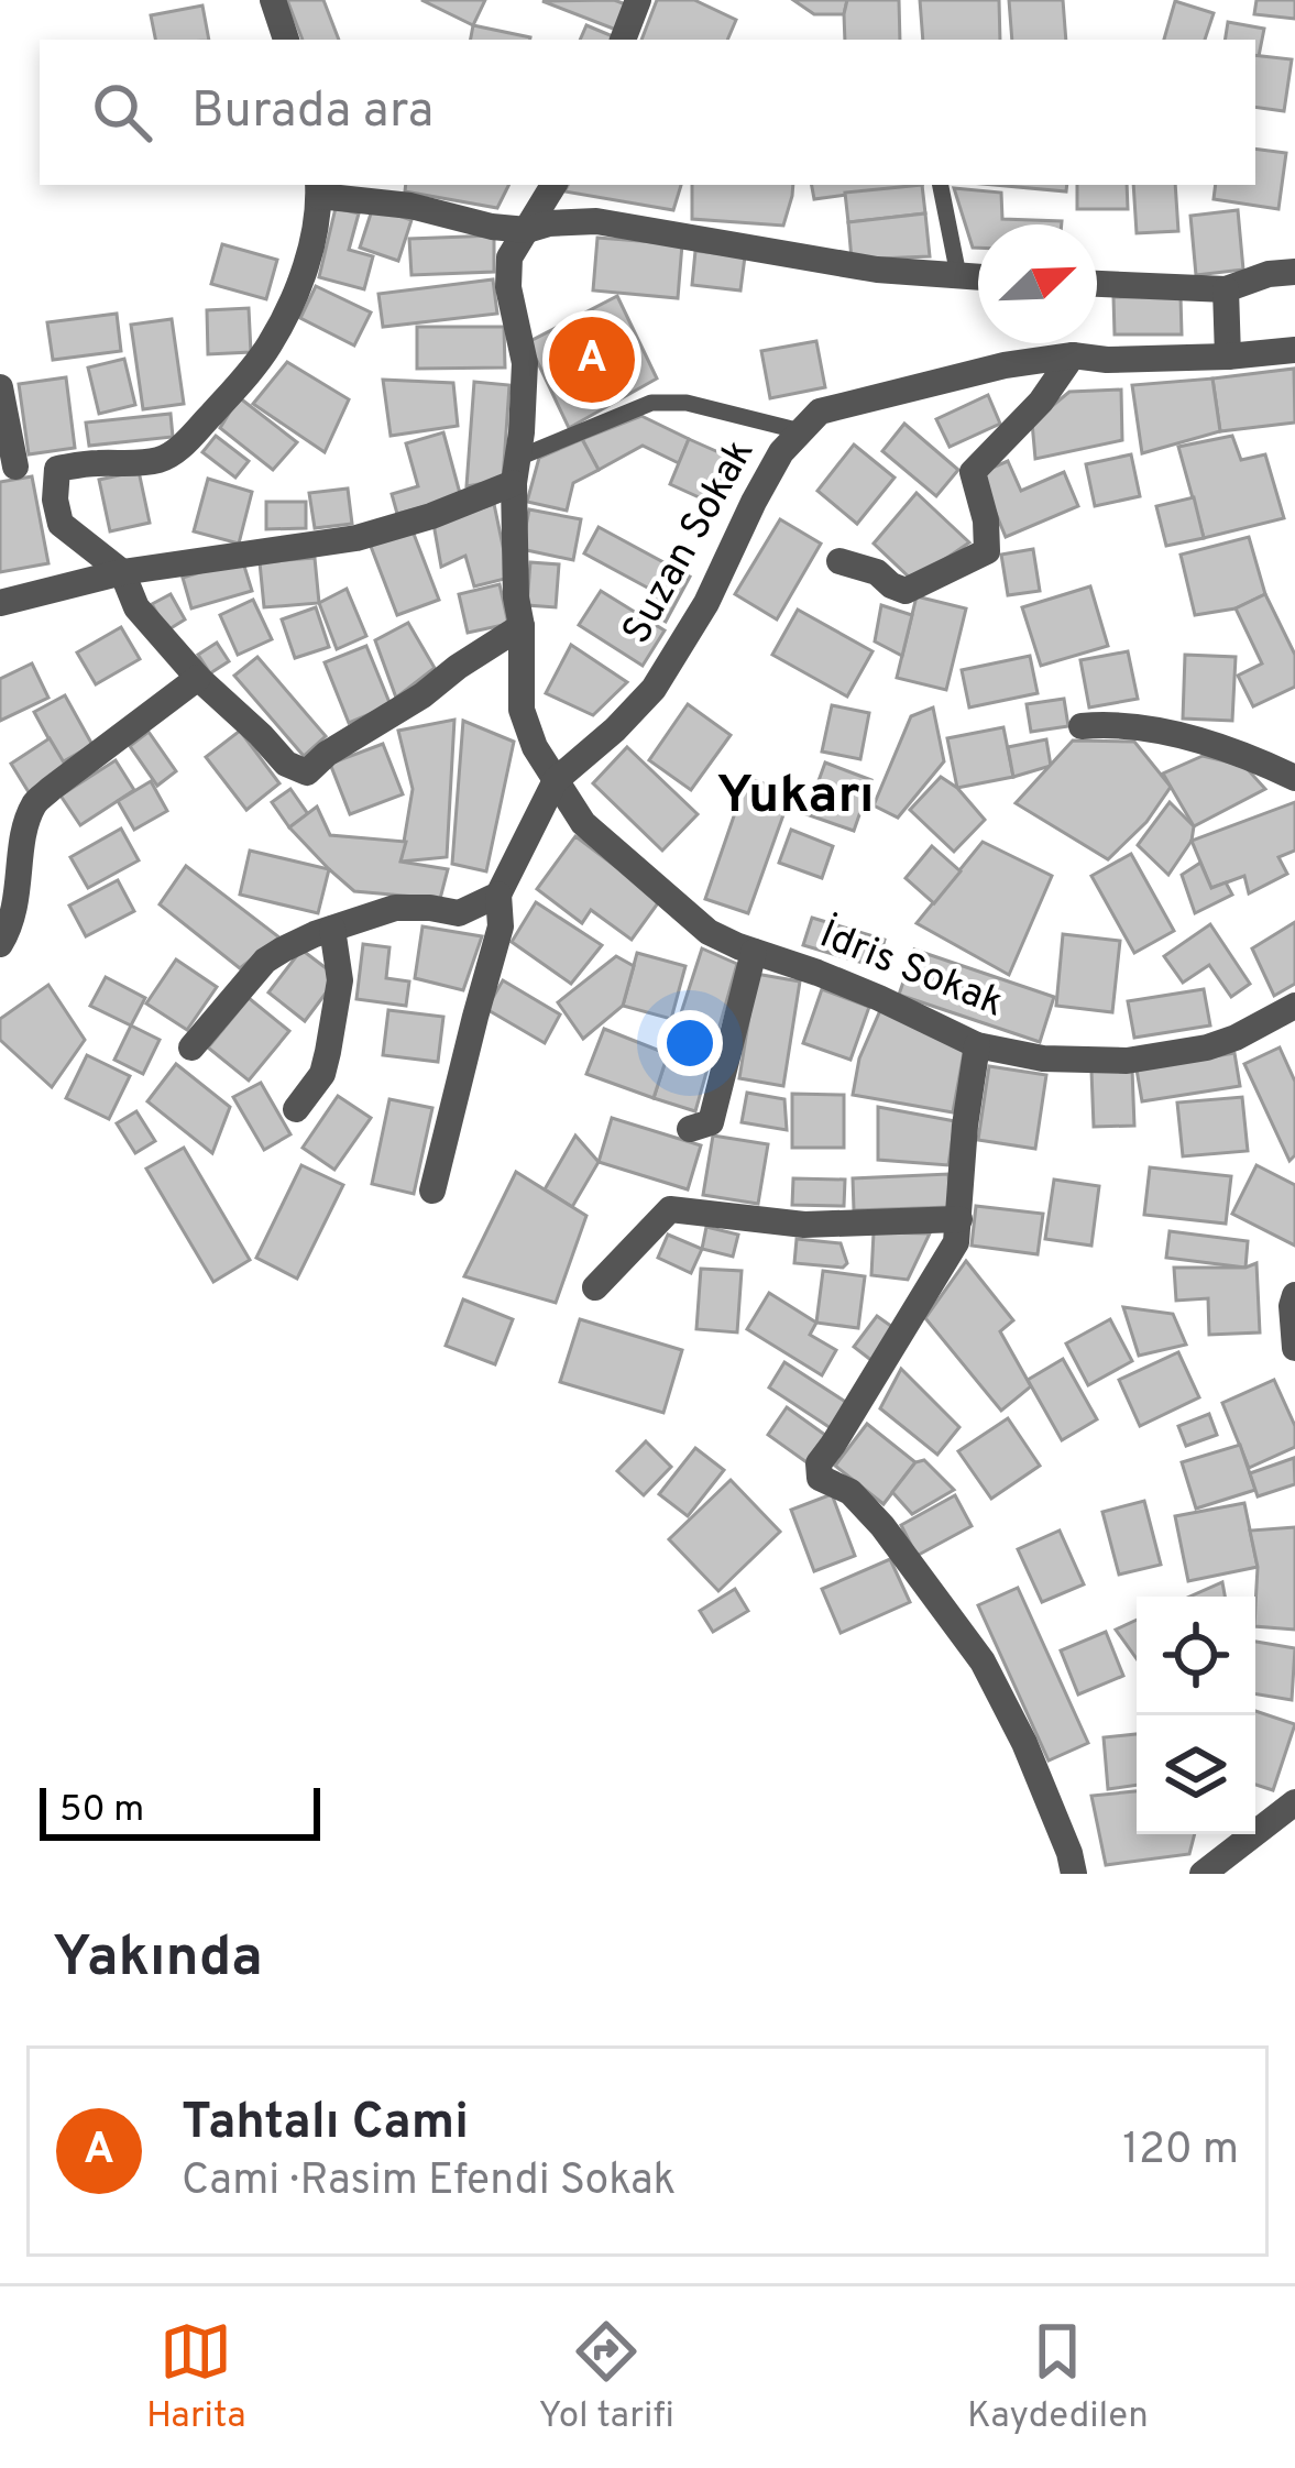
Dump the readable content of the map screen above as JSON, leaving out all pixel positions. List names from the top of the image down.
{
  "streets": {
    "street": ["Suzan Sokak", "İdris Sokak"]
  },
  "crossings": [
    ["Suzan Sokak", "İdris Sokak"]
  ],
  "districts": ["Yukarı"],
  "scale_bar": "50 m",
  "north": "top right",
  "page": {
    "search": "Burada ara",
    "pins": "A",
    "scale": "50 m",
    "heading": "Yakında",
    "list": [
      {
        "mark": "A",
        "name": "Tahtalı Cami",
        "note": "Cami · Rasim Efendi Sokak",
        "value": "120 m"
      }
    ],
    "nav": ["Harita", "Yol tarifi", "Kaydedilen"]
  }
}
